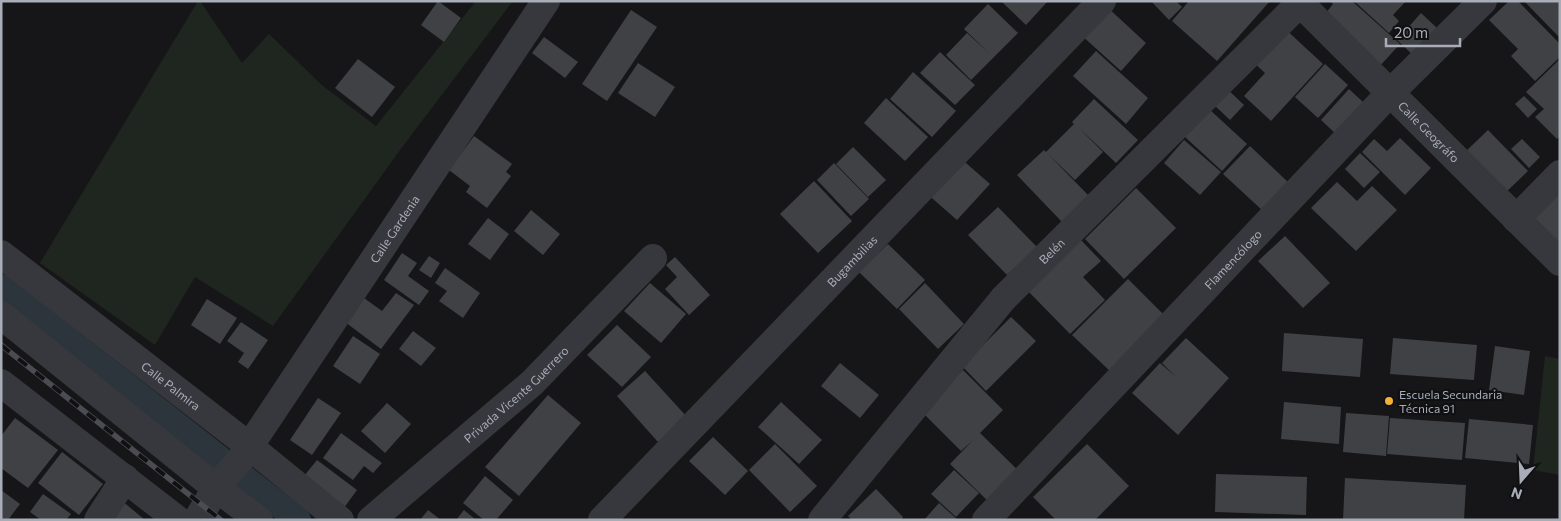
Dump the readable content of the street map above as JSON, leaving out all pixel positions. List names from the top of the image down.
{
  "streets": {
    "street": [
      "Calle Geográfo",
      "Calle Gardenia",
      "Belén",
      "Flamencólogo",
      "Bugambilias",
      "Calle Palmira",
      "Privada Vicente Guerrero"
    ]
  },
  "crossings": [
    ["Calle Geográfo", "Belén"],
    ["Calle Geográfo", "Flamencólogo"],
    ["Calle Gardenia", "Calle Palmira"]
  ],
  "places": ["Escuela Secundaria Técnica 91"],
  "scale_bar": "20 m",
  "north": "bottom"
}
